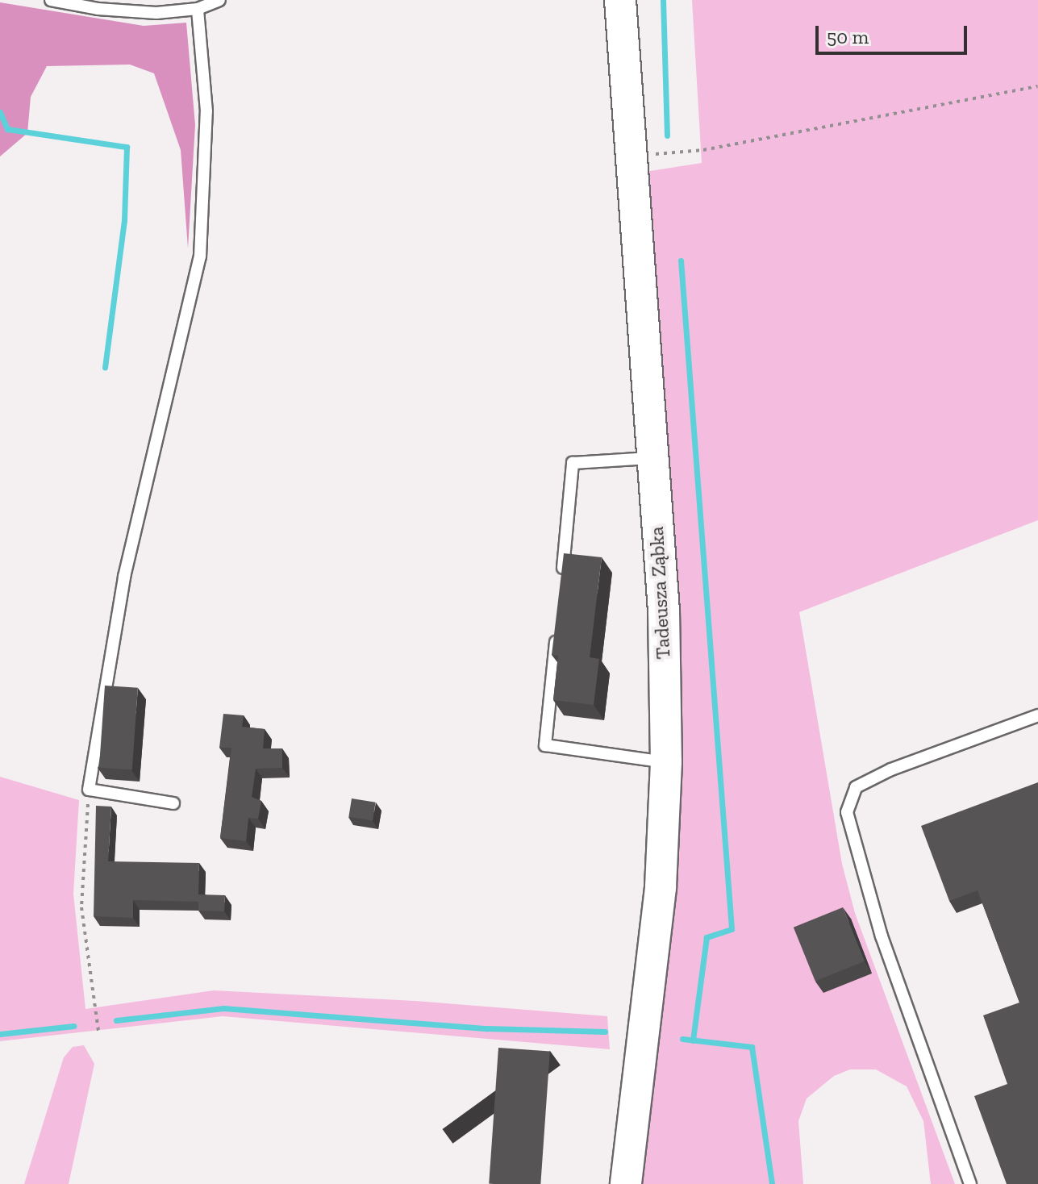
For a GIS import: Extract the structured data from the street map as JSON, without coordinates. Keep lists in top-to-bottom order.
{
  "streets": {
    "street": ["Tadeusza Ząbka"]
  },
  "scale_bar": "50 m"
}
